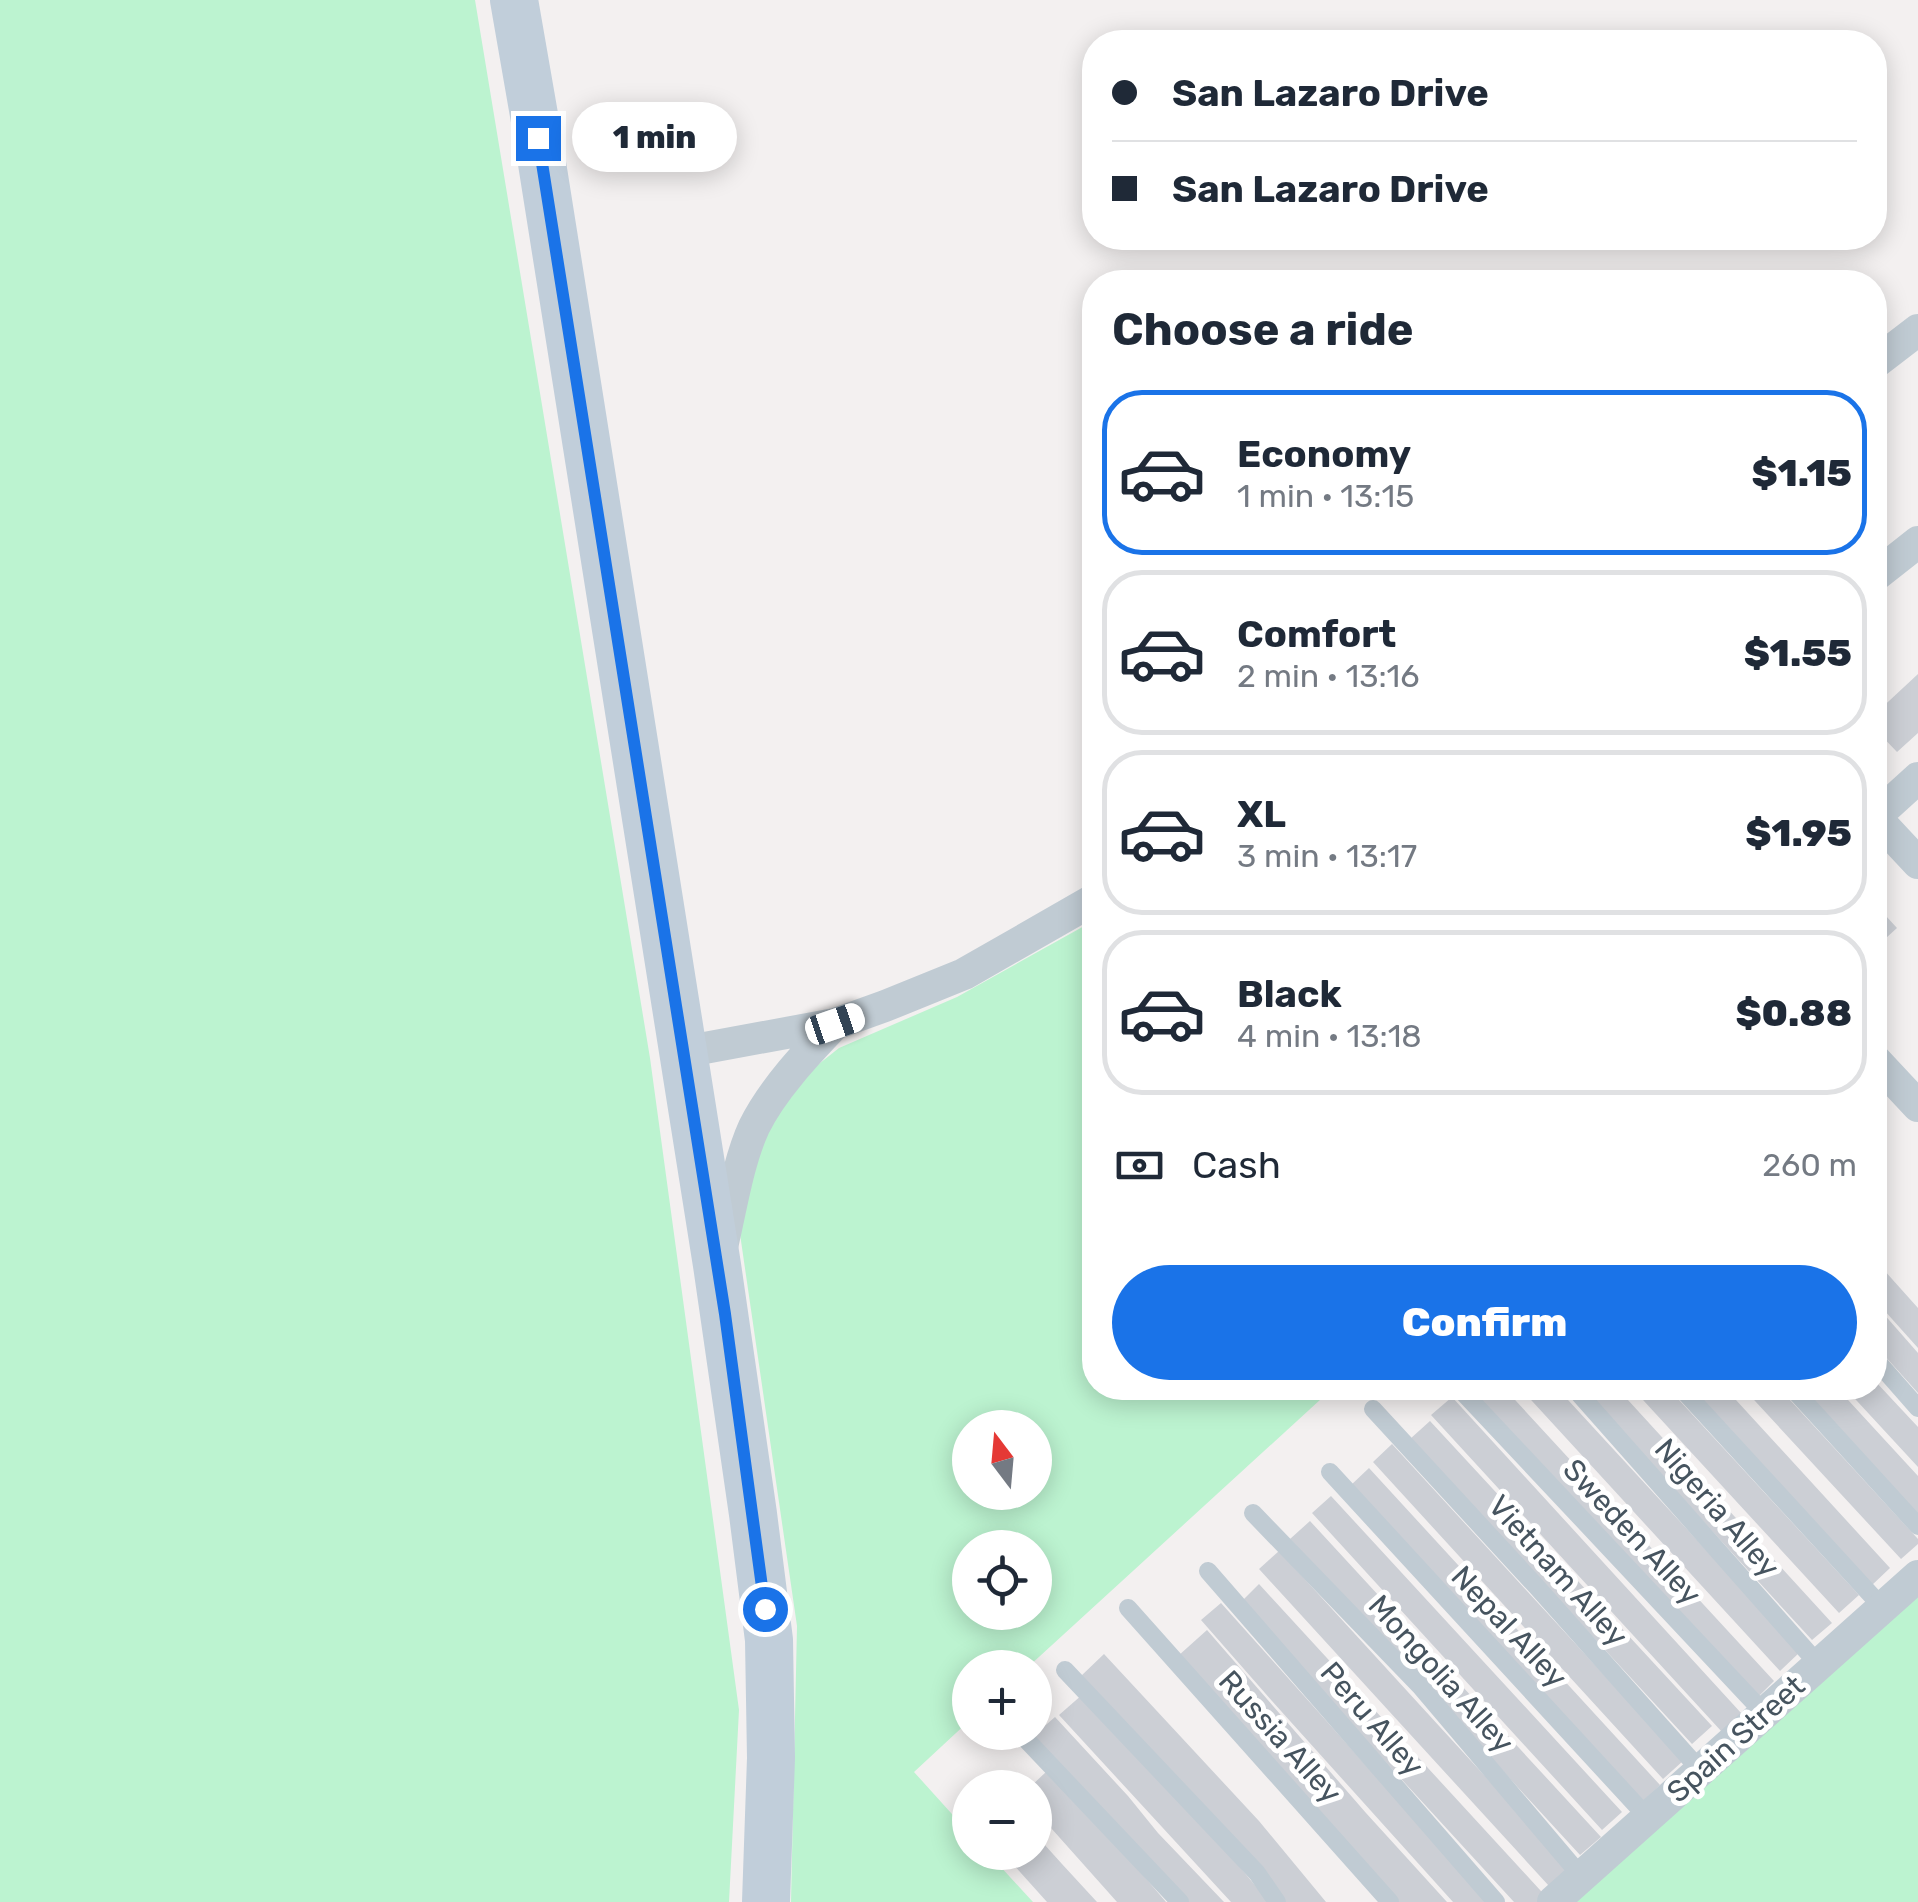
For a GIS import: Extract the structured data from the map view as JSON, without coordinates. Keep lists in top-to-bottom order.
{
  "streets": {
    "street": ["Spain Street"],
    "lane": [
      "Nigeria Alley",
      "Sweden Alley",
      "Vietnam Alley",
      "Nepal Alley",
      "Mongolia Alley",
      "Peru Alley",
      "Russia Alley"
    ]
  },
  "crossings": [
    ["Nigeria Alley", "Spain Street"],
    ["Sweden Alley", "Spain Street"],
    ["Vietnam Alley", "Spain Street"],
    ["Nepal Alley", "Spain Street"],
    ["Mongolia Alley", "Spain Street"]
  ],
  "north": "top",
  "page": {
    "banner": ["San Lazaro Drive", "San Lazaro Drive"],
    "bubble": "1 min",
    "heading": "Choose a ride",
    "list": [
      {
        "name": "Economy",
        "note": "1 min · 13:15",
        "value": "$1.15"
      },
      {
        "name": "Comfort",
        "note": "2 min · 13:16",
        "value": "$1.55"
      },
      {
        "name": "XL",
        "note": "3 min · 13:17",
        "value": "$1.95"
      },
      {
        "name": "Black",
        "note": "4 min · 13:18",
        "value": "$0.88"
      }
    ],
    "pay": ["Cash", "260 m"],
    "buttons": "Confirm",
    "map_buttons": ["+", "−"]
  }
}
